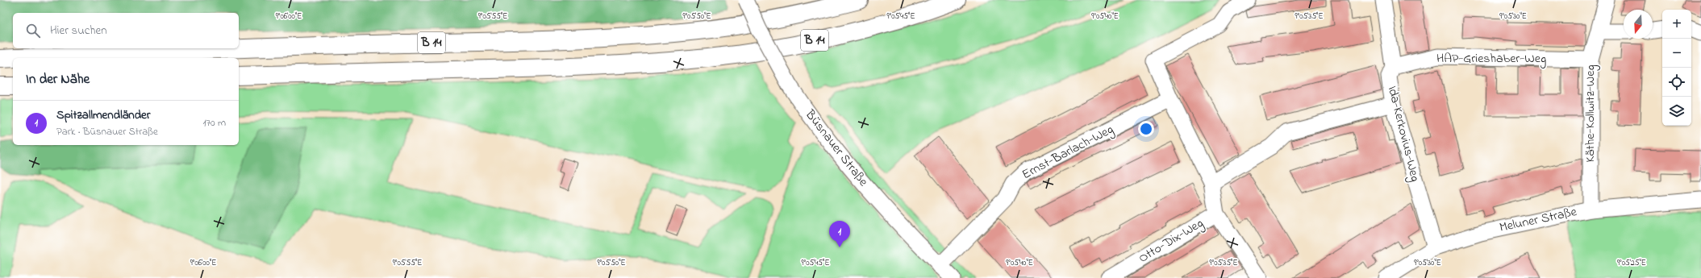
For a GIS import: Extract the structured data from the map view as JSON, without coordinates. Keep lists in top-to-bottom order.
{
  "streets": {
    "highway": ["B 14"],
    "street": [
      "HAP-Grieshaber-Weg",
      "Käthe-Kollwitz-Weg",
      "Ida-Kerkovius-Weg",
      "Büsnauer Straße",
      "Ernst-Barlach-Weg",
      "Meluner Straße",
      "Otto-Dix-Weg"
    ]
  },
  "crossings": [
    ["HAP-Grieshaber-Weg", "Käthe-Kollwitz-Weg"],
    ["HAP-Grieshaber-Weg", "Ida-Kerkovius-Weg"],
    ["Käthe-Kollwitz-Weg", "Meluner Straße"],
    ["Ida-Kerkovius-Weg", "Meluner Straße"],
    ["Büsnauer Straße", "Ernst-Barlach-Weg"]
  ],
  "north": "bottom",
  "page": {
    "map_buttons": ["+", "−"],
    "search": "Hier suchen",
    "heading": "In der Nähe",
    "list": [
      {
        "mark": "1",
        "name": "Spitzallmendländer",
        "note": "Park · Büsnauer Straße",
        "value": "170 m"
      }
    ],
    "pins": "1"
  },
  "coordinates": [
    "9°06'00\"E",
    "9°05'55\"E",
    "9°05'50\"E",
    "9°05'45\"E",
    "9°05'40\"E",
    "9°05'35\"E",
    "9°05'30\"E",
    "9°05'25\"E"
  ]
}
